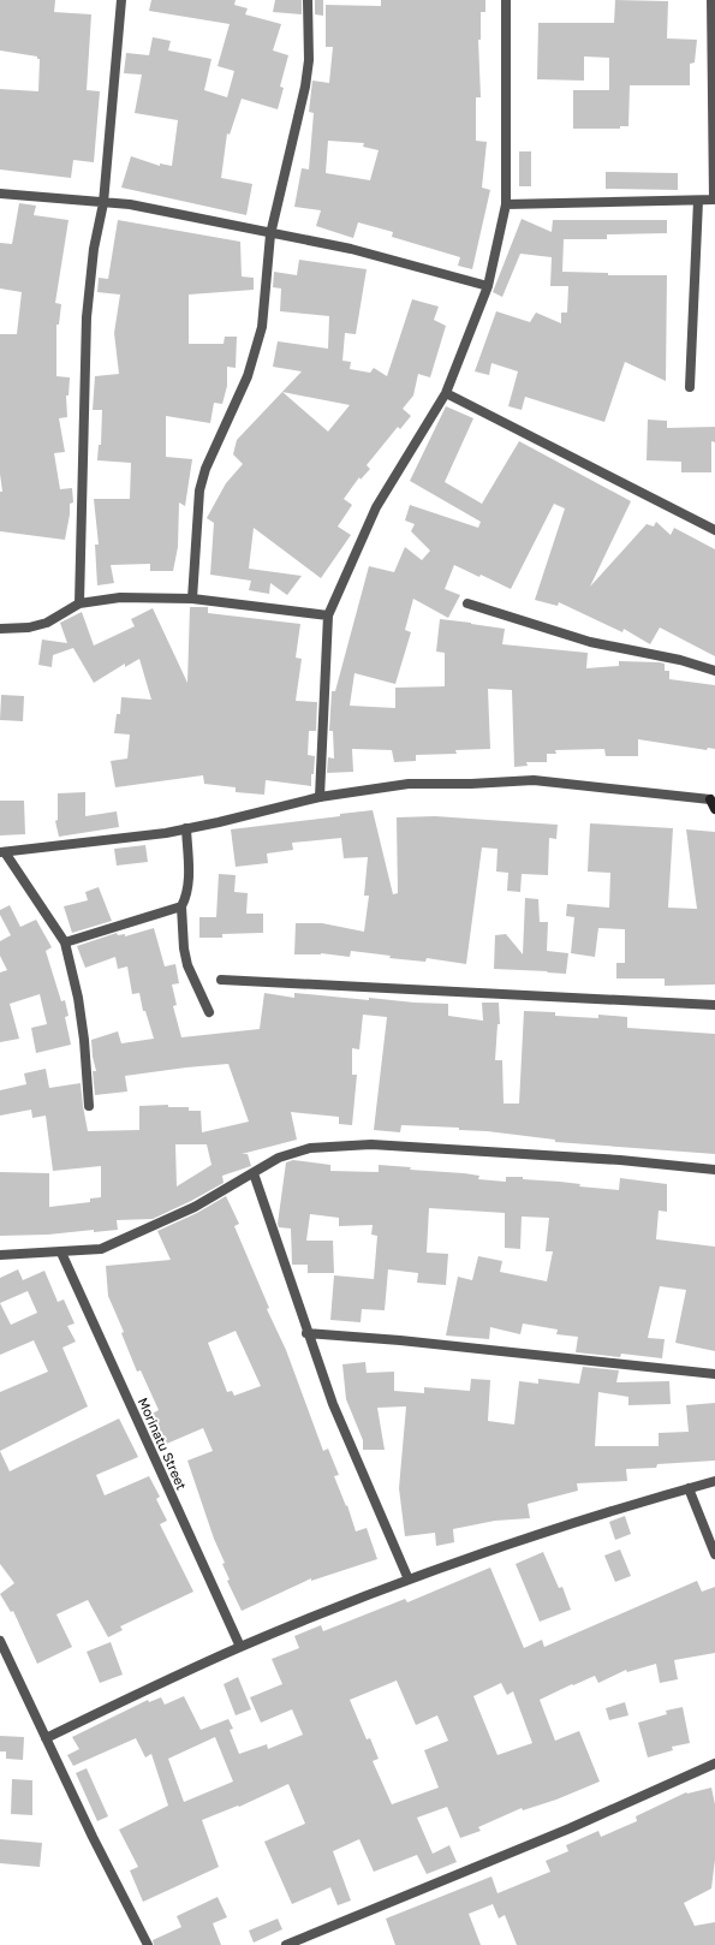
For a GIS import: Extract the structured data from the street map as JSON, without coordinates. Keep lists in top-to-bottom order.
{
  "streets": {
    "street": ["Morinatu Street"]
  }
}
